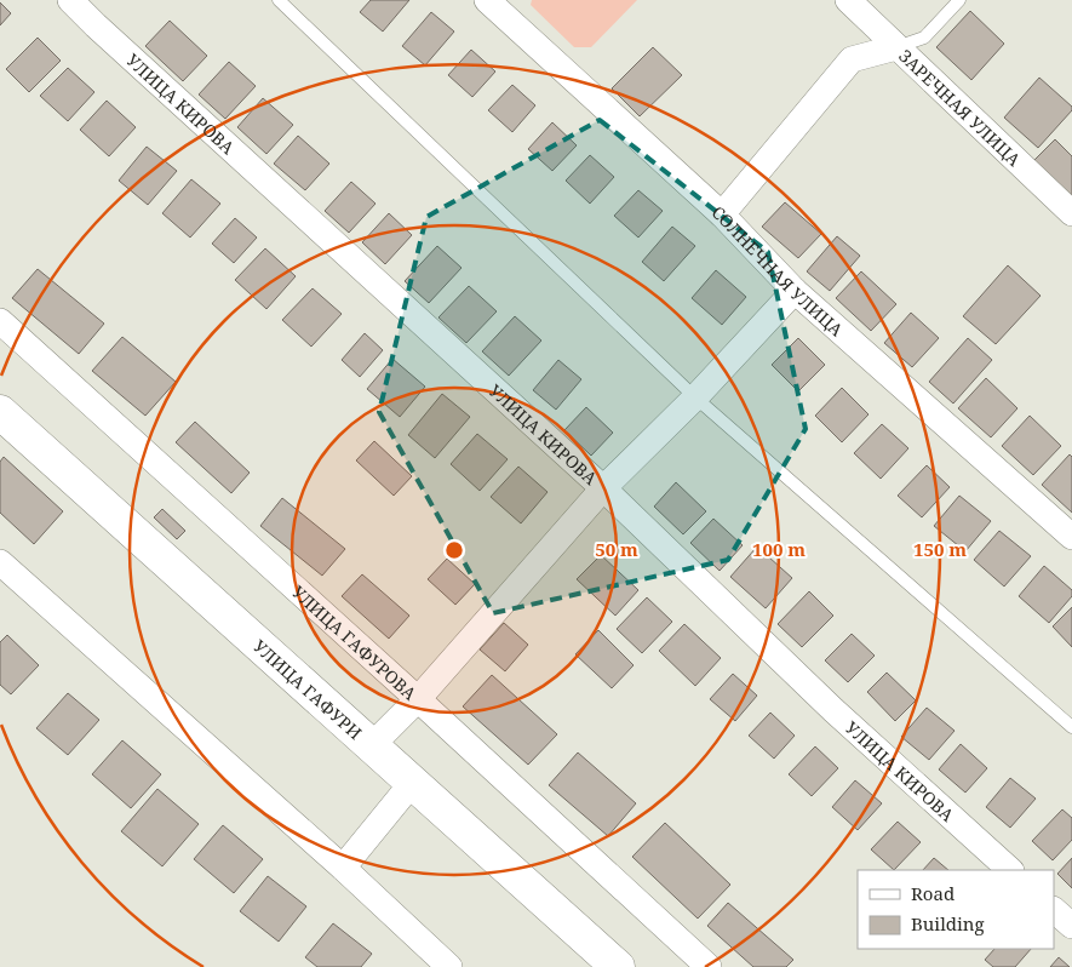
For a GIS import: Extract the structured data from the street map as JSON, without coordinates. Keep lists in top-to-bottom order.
{
  "streets": {
    "main road": ["УЛИЦА ГАФУРИ"],
    "street": [
      "УЛИЦА КИРОВА",
      "ЗАРЕЧНАЯ УЛИЦА",
      "СОЛНЕЧНАЯ УЛИЦА",
      "УЛИЦА ГАФУРОВА"
    ]
  },
  "legend": ["Road", "Building"],
  "rings": ["50 m", "100 m", "150 m"]
}
